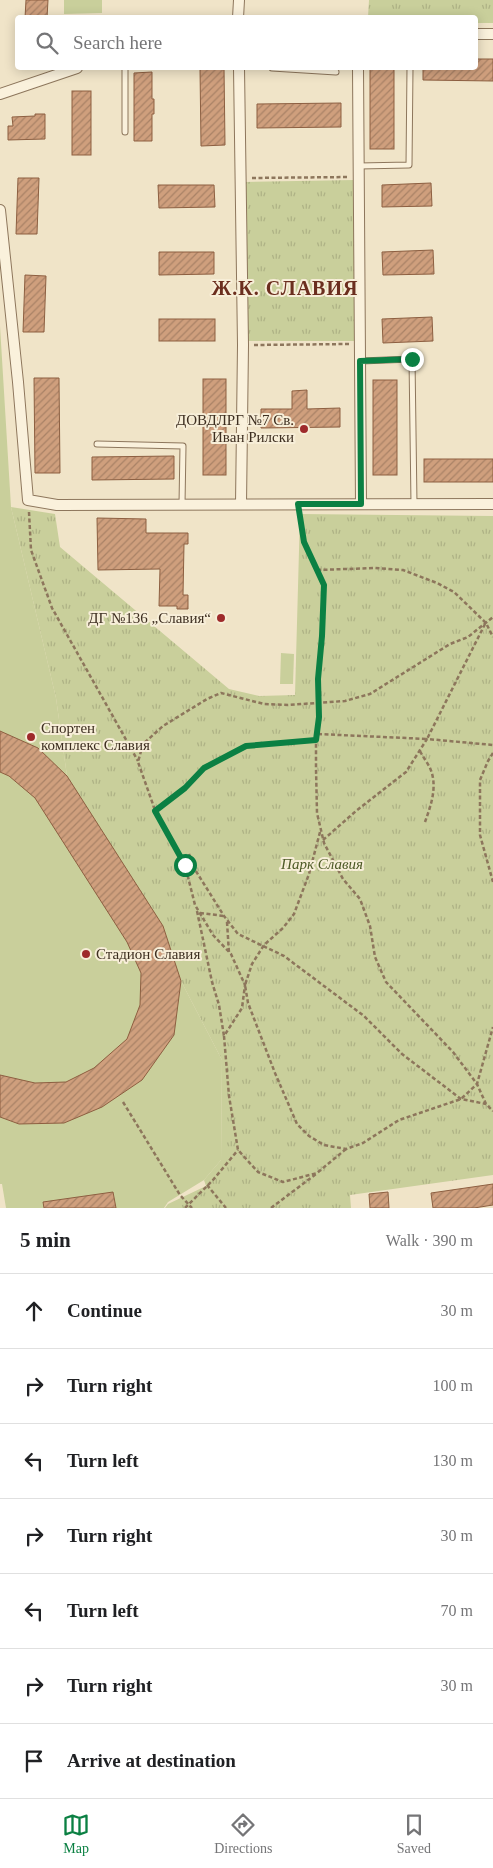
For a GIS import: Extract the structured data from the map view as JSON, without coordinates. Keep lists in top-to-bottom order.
{
  "districts": ["Ж.К. СЛАВИЯ"],
  "parks": ["Парк Славия"],
  "places": [
    "ДОВДЛРГ №7 Св. Иван Рилски",
    "ДГ №136 „Славия“",
    "Спортен комплекс Славия",
    "Стадион Славия"
  ],
  "page": {
    "search": "Search here",
    "heading": ["5 min", "Walk · 390 m"],
    "list": [
      ["Continue", "30 m"],
      ["Turn right", "100 m"],
      ["Turn left", "130 m"],
      ["Turn right", "30 m"],
      ["Turn left", "70 m"],
      ["Turn right", "30 m"],
      "Arrive at destination"
    ],
    "nav": ["Map", "Directions", "Saved"]
  }
}
